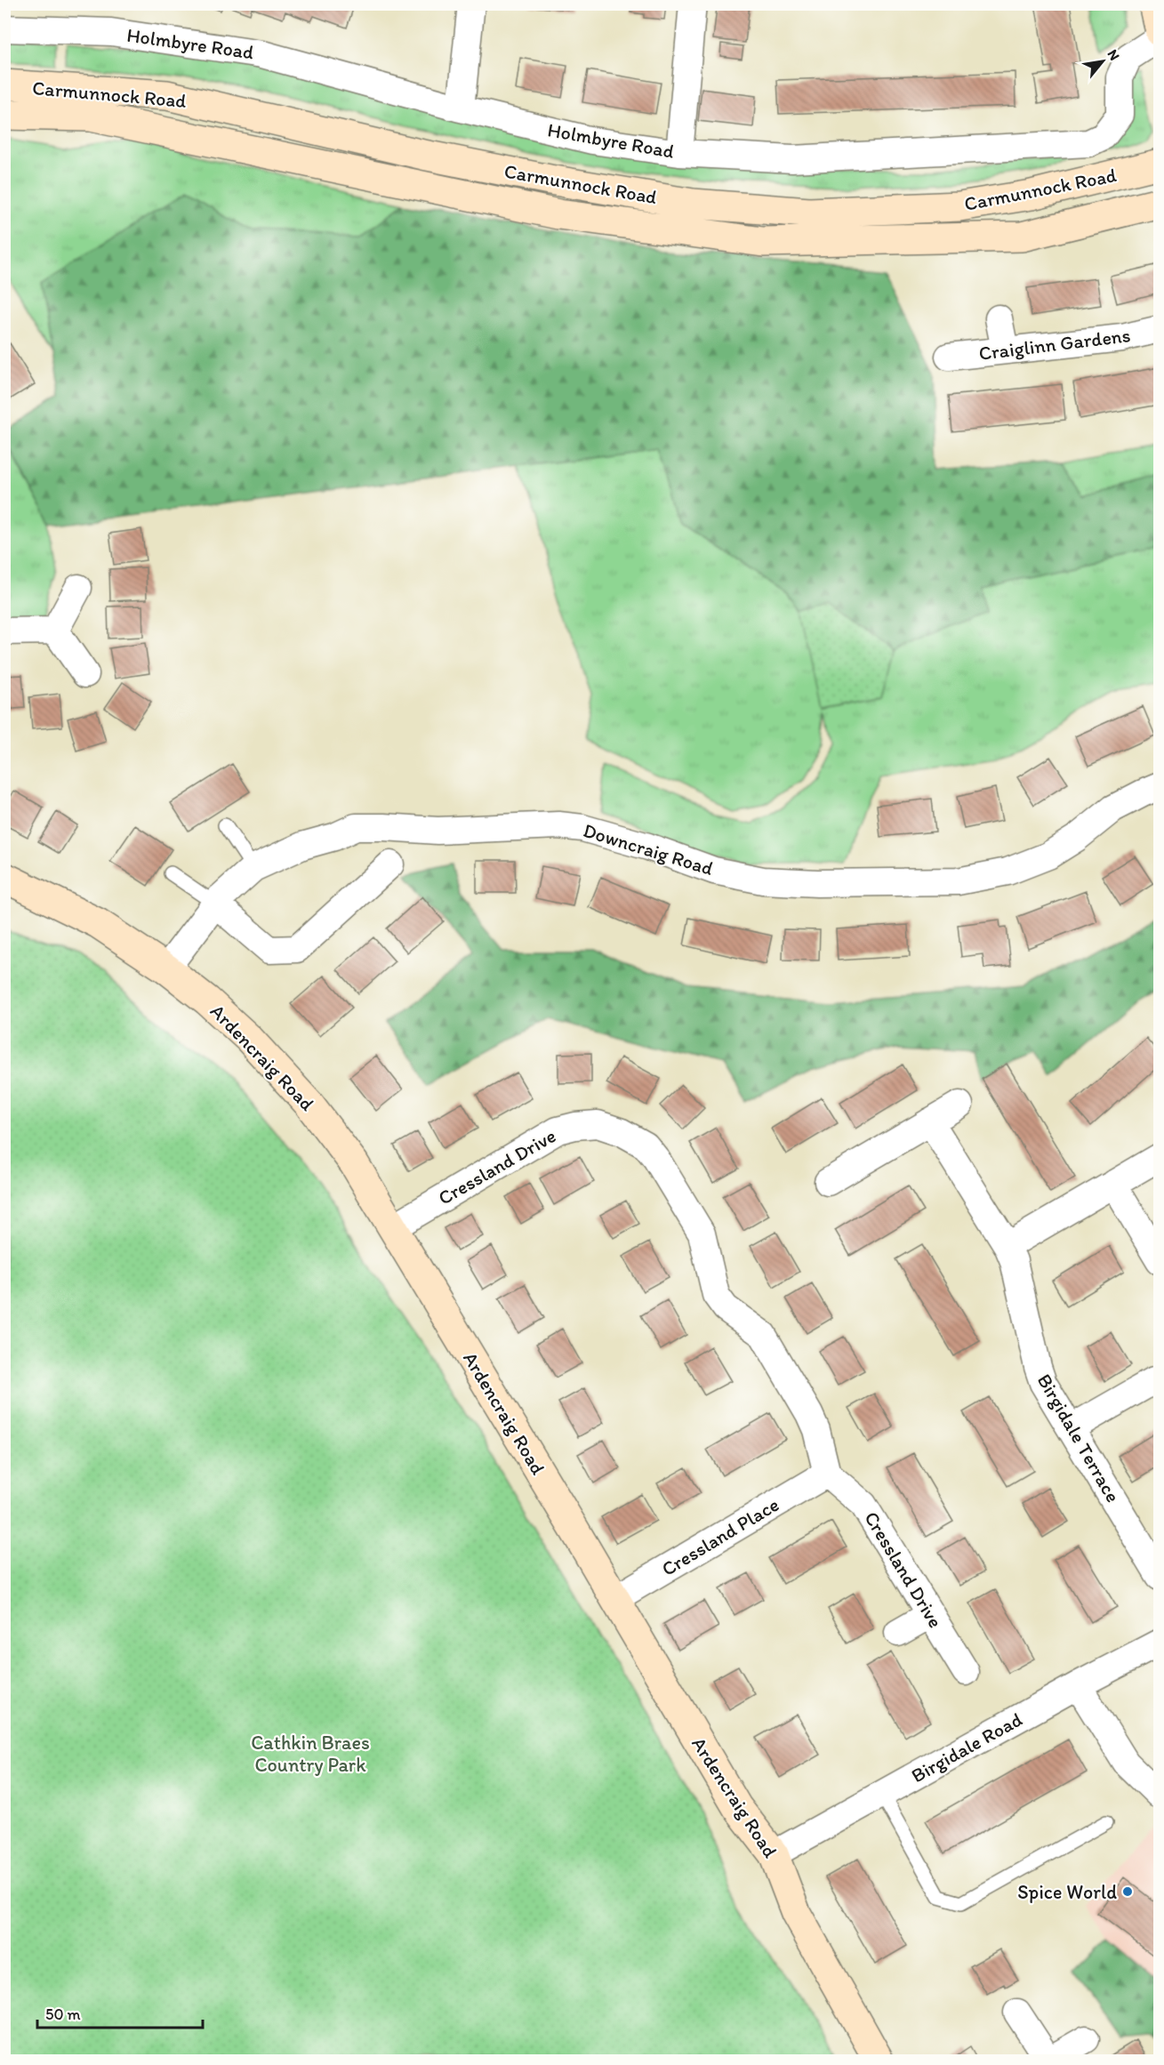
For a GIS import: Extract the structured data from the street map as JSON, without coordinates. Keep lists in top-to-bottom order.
{
  "streets": {
    "main road": ["Carmunnock Road", "Ardencraig Road"],
    "street": [
      "Holmbyre Road",
      "Craiglinn Gardens",
      "Downcraig Road",
      "Cressland Drive",
      "Birgidale Terrace",
      "Cressland Place",
      "Birgidale Road"
    ]
  },
  "crossings": [
    ["Downcraig Road", "Ardencraig Road"],
    ["Ardencraig Road", "Cressland Drive"],
    ["Ardencraig Road", "Cressland Place"],
    ["Ardencraig Road", "Birgidale Road"],
    ["Cressland Drive", "Cressland Place"]
  ],
  "parks": ["Cathkin Braes Country Park"],
  "places": ["Spice World"],
  "scale_bar": "50 m",
  "north": "top right"
}
